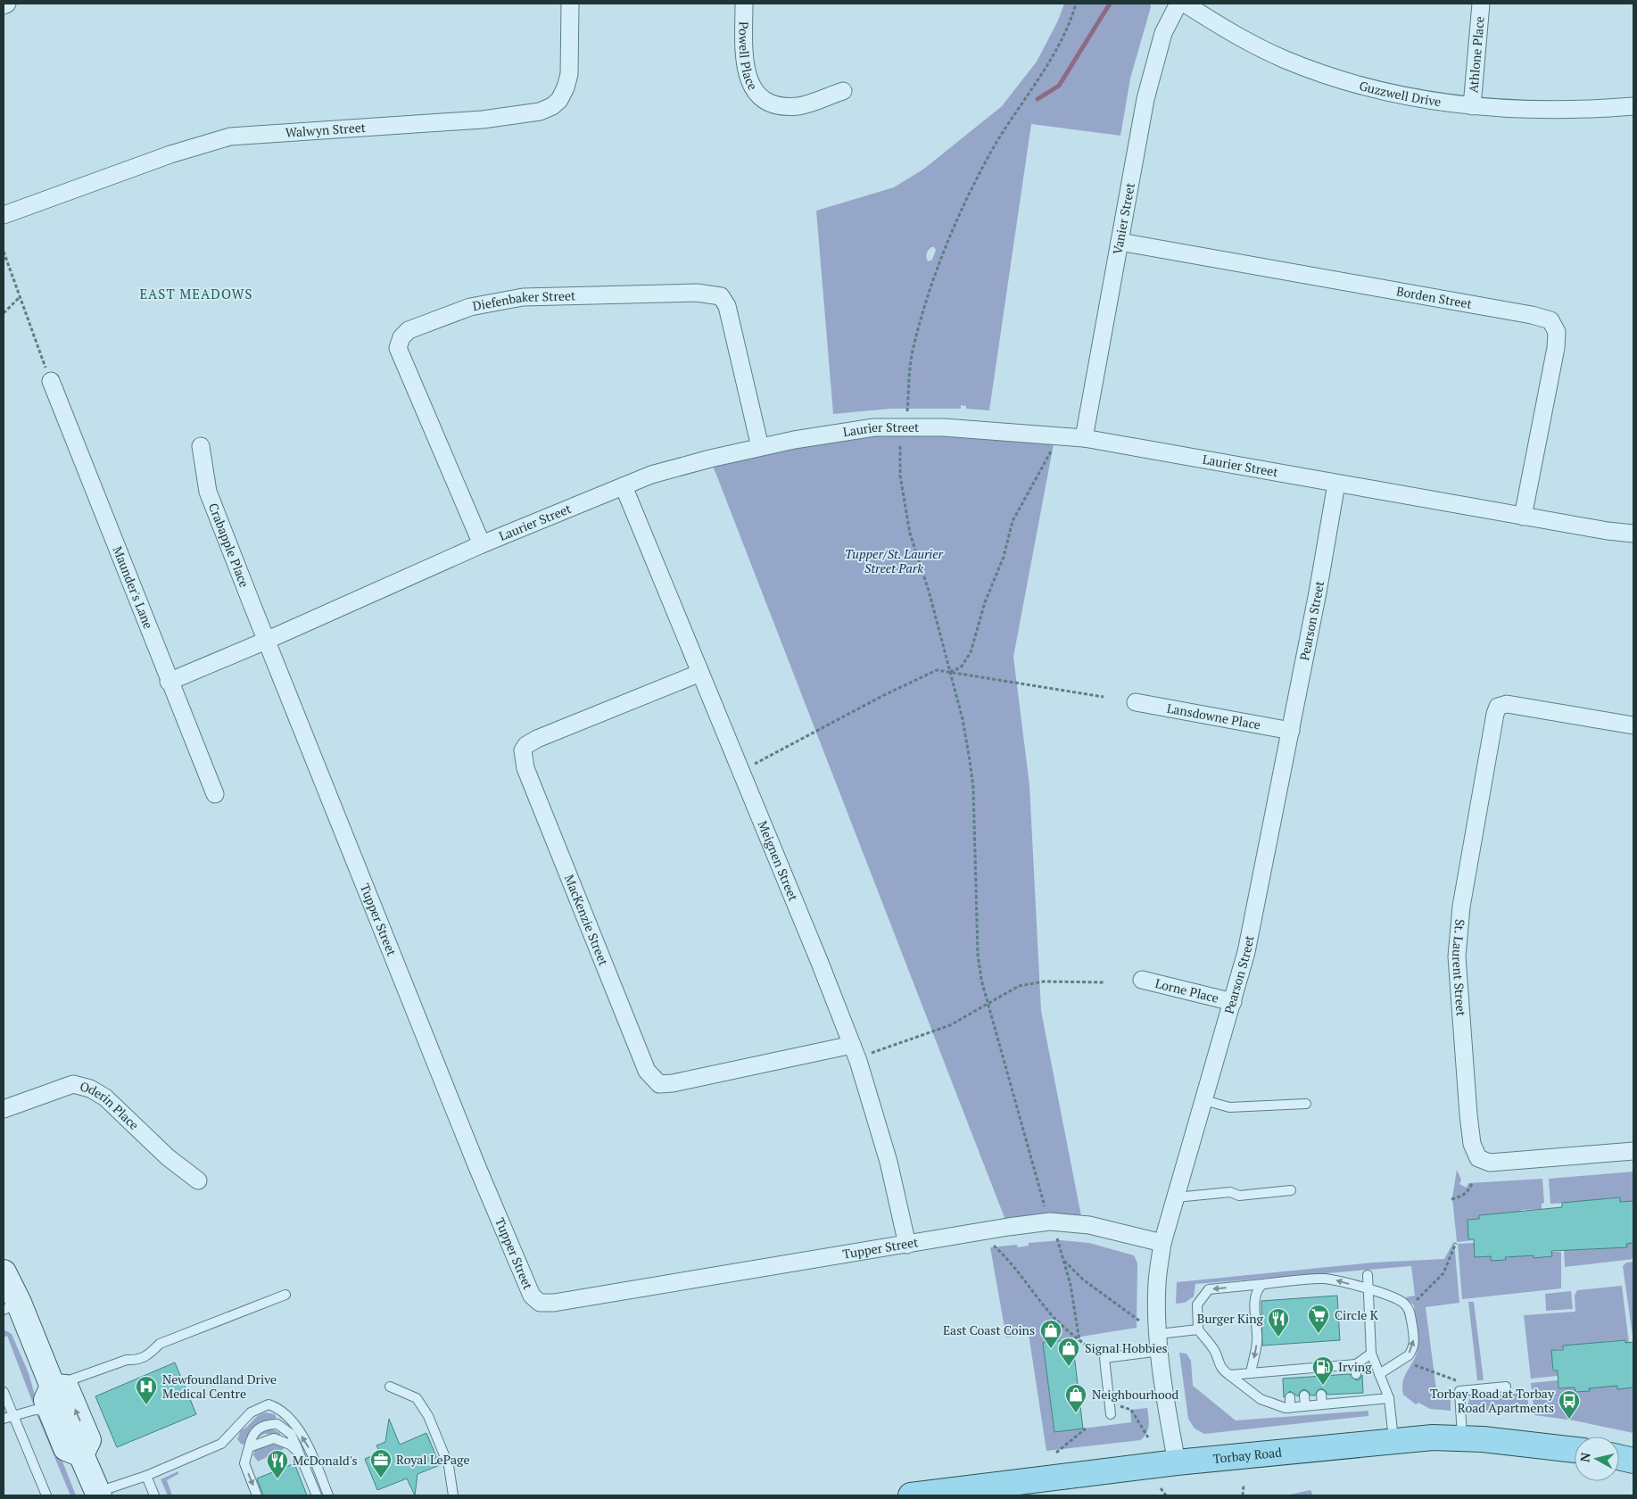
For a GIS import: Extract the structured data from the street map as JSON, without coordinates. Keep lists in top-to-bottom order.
{
  "streets": {
    "main road": ["Torbay Road"],
    "street": [
      "Athlone Place",
      "Powell Place",
      "Guzzwell Drive",
      "Walwyn Street",
      "Vanier Street",
      "Borden Street",
      "Diefenbaker Street",
      "Laurier Street",
      "Crabapple Place",
      "Maunder's Lane",
      "Pearson Street",
      "Lansdowne Place",
      "Meignen Street",
      "Tupper Street",
      "MacKenzie Street",
      "St. Laurent Street",
      "Lorne Place",
      "Oderin Place"
    ]
  },
  "crossings": [
    ["Athlone Place", "Guzzwell Drive"],
    ["Vanier Street", "Borden Street"],
    ["Vanier Street", "Laurier Street"],
    ["Borden Street", "Laurier Street"],
    ["Diefenbaker Street", "Laurier Street"],
    ["Laurier Street", "Crabapple Place"],
    ["Laurier Street", "Maunder's Lane"],
    ["Laurier Street", "Pearson Street"],
    ["Laurier Street", "Meignen Street"],
    ["Laurier Street", "Tupper Street"],
    ["Crabapple Place", "Tupper Street"],
    ["Pearson Street", "Lansdowne Place"],
    ["Pearson Street", "Tupper Street"],
    ["Pearson Street", "Lorne Place"],
    ["Pearson Street", "Torbay Road"],
    ["Meignen Street", "Tupper Street"],
    ["Meignen Street", "MacKenzie Street"]
  ],
  "districts": ["EAST MEADOWS"],
  "parks": ["Tupper/St. Laurier Street Park"],
  "places": {
    "supermarket": ["Circle K"],
    "restaurant": ["Burger King", "McDonald's"],
    "shop": ["East Coast Coins", "Signal Hobbies", "Neighbourhood"],
    "fuel station": ["Irving"],
    "hospital": ["Newfoundland Drive Medical Centre"],
    "bus stop": ["Torbay Road at Torbay Road Apartments"],
    "office": ["Royal LePage"]
  },
  "north": "left"
}
